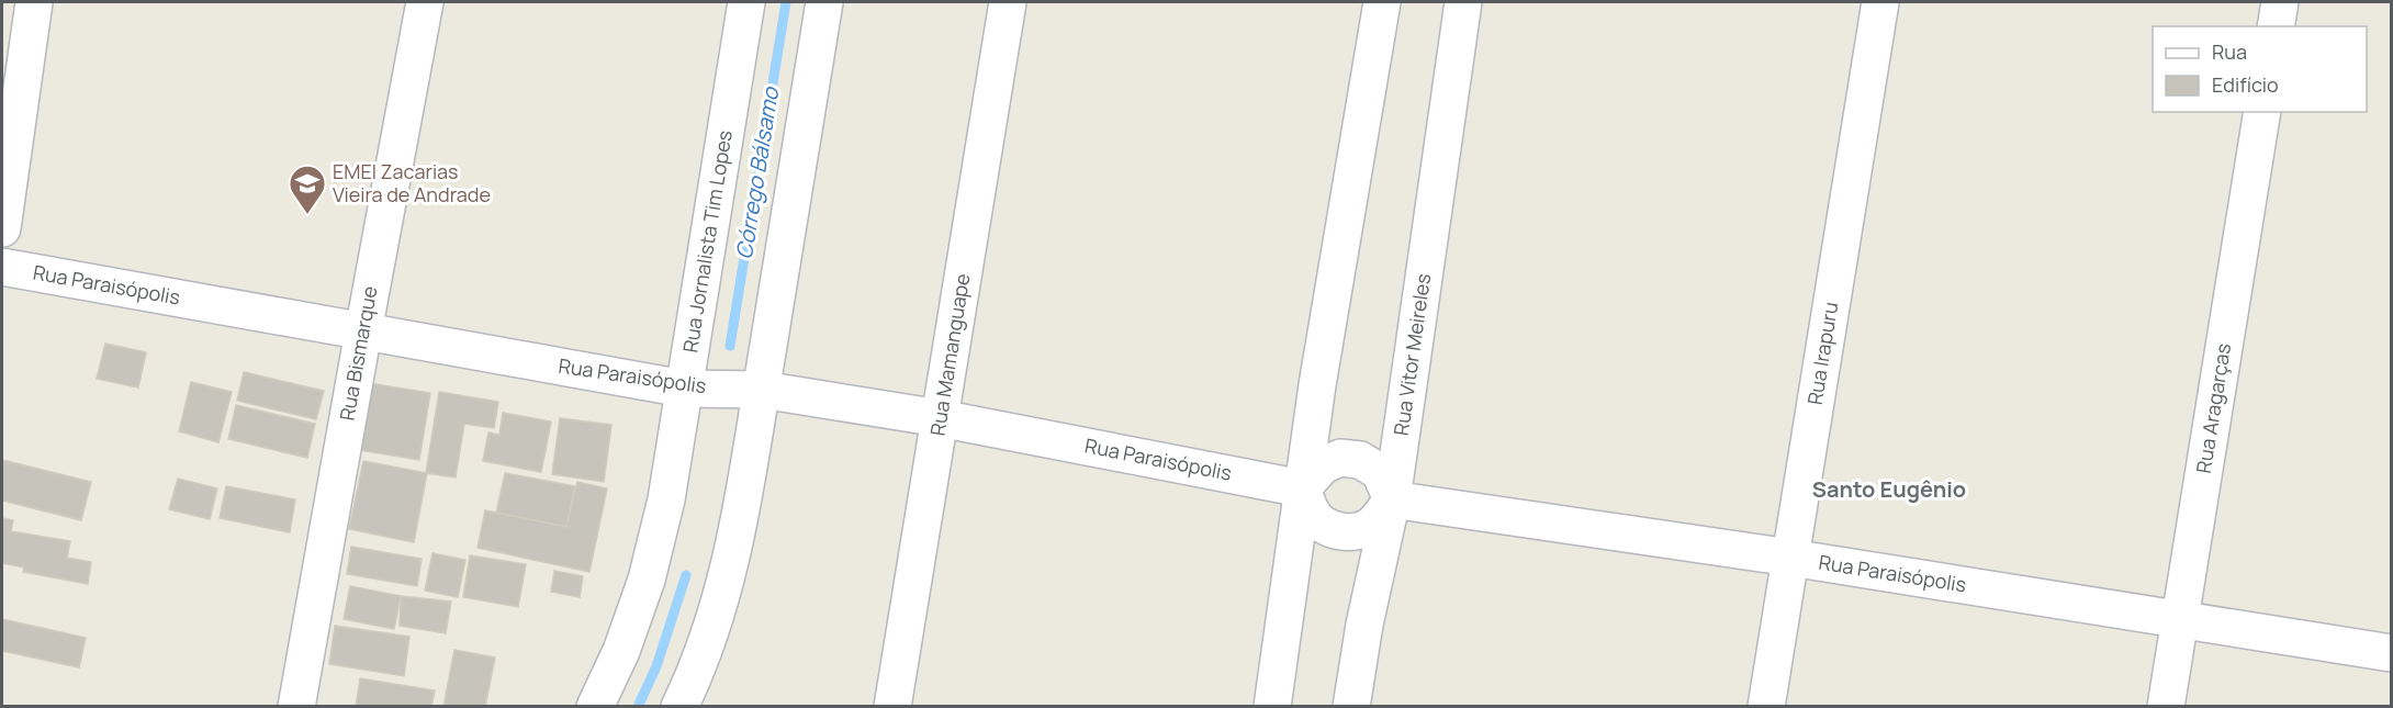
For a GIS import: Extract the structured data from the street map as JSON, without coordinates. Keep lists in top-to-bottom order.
{
  "streets": {
    "street": [
      "Rua Jornalista Tim Lopes",
      "Rua Paraisópolis",
      "Rua Bismarque",
      "Rua Irapuru",
      "Rua Mamanguape",
      "Rua Vitor Meireles",
      "Rua Aragarças"
    ]
  },
  "crossings": [
    ["Rua Jornalista Tim Lopes", "Rua Paraisópolis"],
    ["Rua Paraisópolis", "Rua Bismarque"],
    ["Rua Paraisópolis", "Rua Irapuru"],
    ["Rua Paraisópolis", "Rua Mamanguape"],
    ["Rua Paraisópolis", "Rua Vitor Meireles"],
    ["Rua Paraisópolis", "Rua Aragarças"]
  ],
  "districts": ["Santo Eugênio"],
  "water": ["Córrego Bálsamo"],
  "places": {
    "school or university": ["EMEI Zacarias Vieira de Andrade"]
  },
  "legend": ["Rua", "Edifício"]
}
